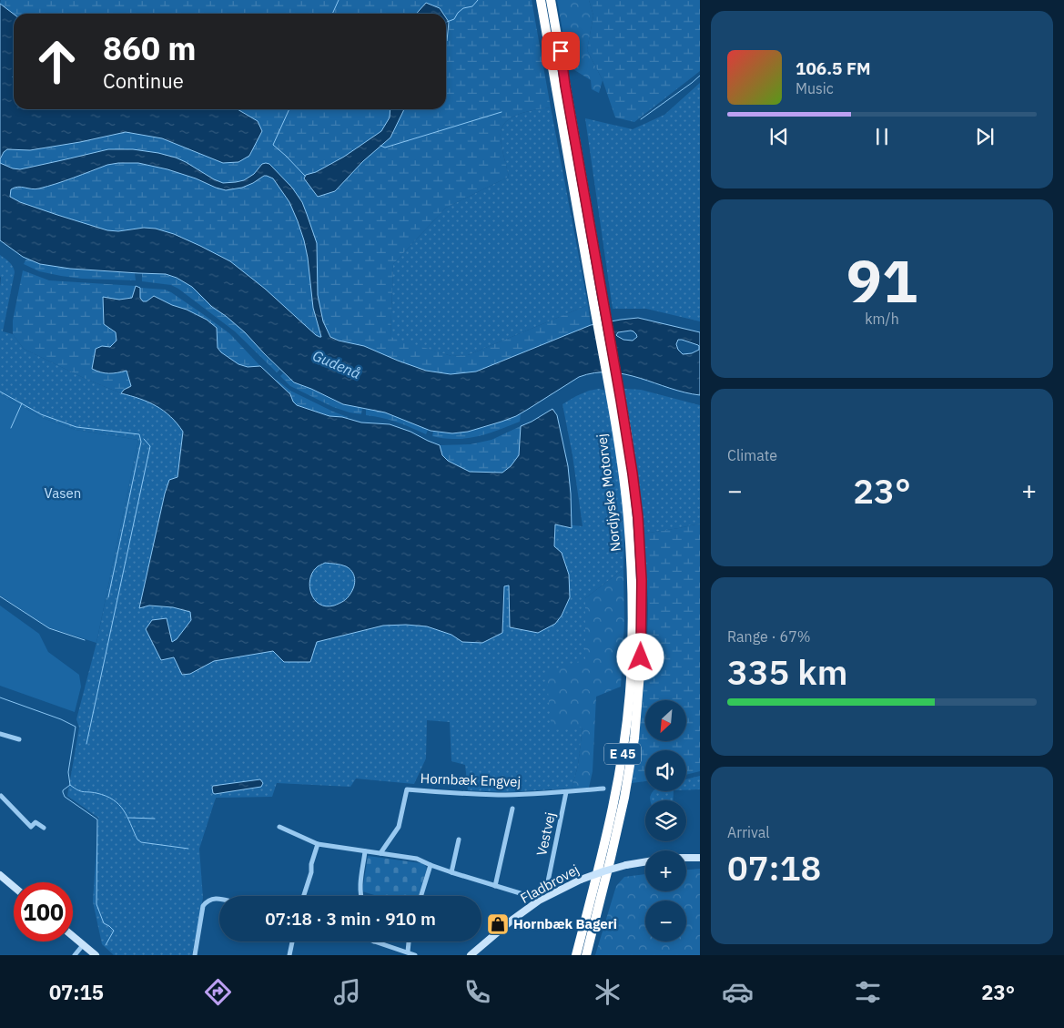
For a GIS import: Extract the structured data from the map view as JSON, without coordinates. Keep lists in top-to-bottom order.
{
  "streets": {
    "highway": ["Nordjyske Motorvej", "E 45"],
    "main road": ["Fladbrovej"],
    "street": ["Hornbæk Engvej", "Vestvej"]
  },
  "crossings": [
    ["Hornbæk Engvej", "Vestvej"]
  ],
  "water": ["Gudenå"],
  "parks": ["Vasen"],
  "places": {
    "shop": ["Hornbæk Bageri"]
  },
  "north": "bottom left",
  "page": {
    "turn": ["860 m", "Continue"],
    "song": ["106.5 FM", "Music"],
    "tile": [
      ["91", "km/h"],
      "Climate",
      ["Range · 67%", "335 km"],
      ["Arrival", "07:18"]
    ],
    "heat": ["−", "23°", "+"],
    "map_buttons": ["+", "−"],
    "limit": "100",
    "trip": "07:18 · 3 min · 910 m",
    "tabs": ["07:15", "23°"]
  }
}
